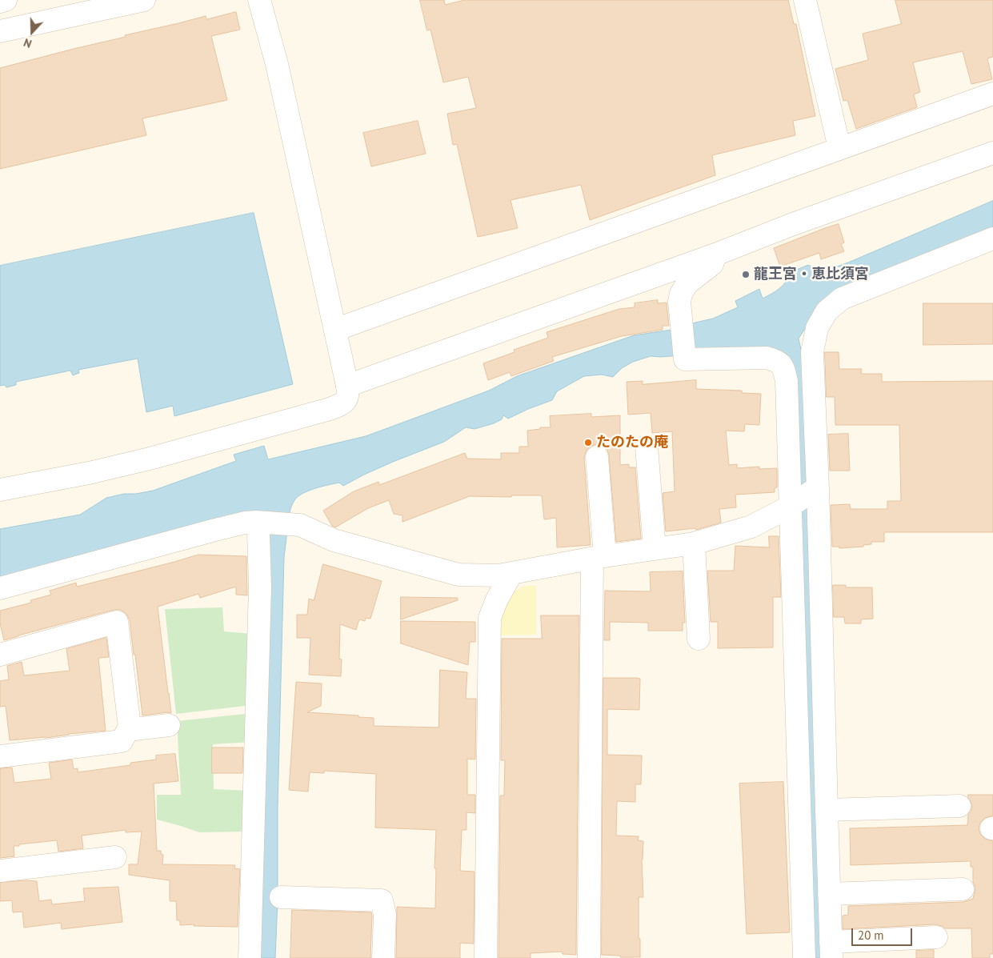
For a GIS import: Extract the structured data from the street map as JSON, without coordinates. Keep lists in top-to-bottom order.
{
  "places": ["龍王宮・恵比須宮", "たのたの庵"],
  "scale_bar": "20 m",
  "north": "bottom"
}
